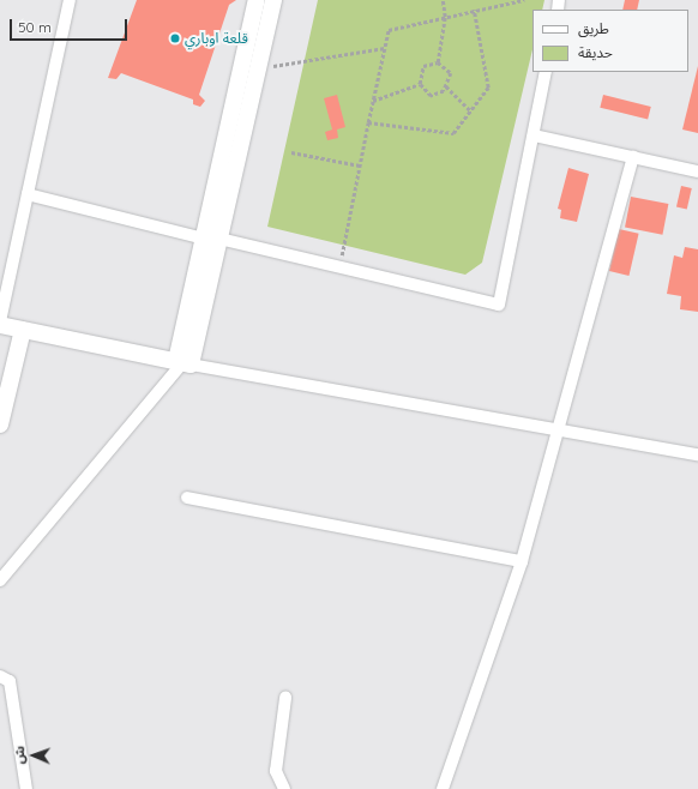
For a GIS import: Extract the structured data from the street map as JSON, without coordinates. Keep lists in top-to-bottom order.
{
  "places": ["قلعة اوباري"],
  "legend": ["طريق", "حديقة"],
  "scale_bar": "50 m",
  "north": "left"
}
